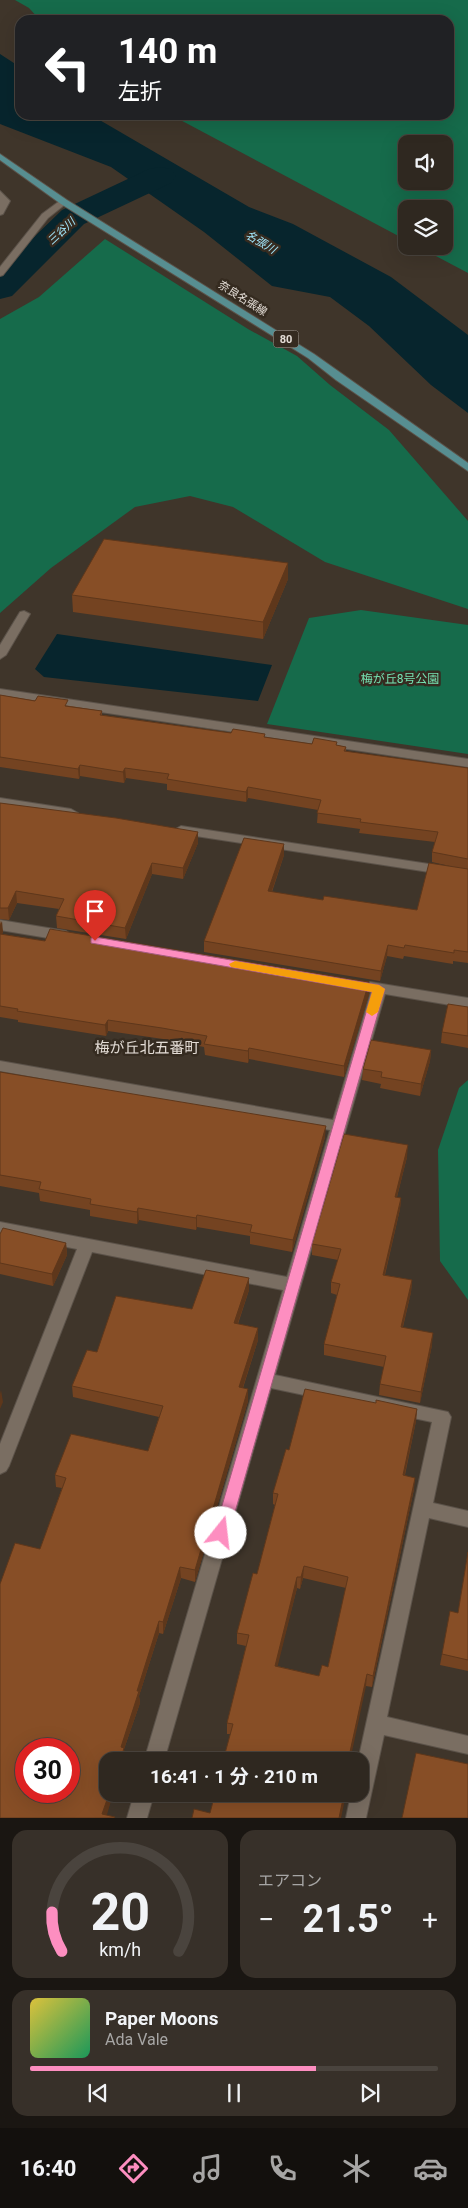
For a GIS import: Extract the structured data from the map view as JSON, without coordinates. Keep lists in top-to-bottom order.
{
  "streets": {
    "main road": ["奈良名張線", "80"]
  },
  "districts": ["梅が丘北五番町"],
  "water": ["三谷川", "名張川"],
  "parks": ["梅が丘8号公園"],
  "page": {
    "turn": ["140 m", "左折"],
    "limit": "30",
    "trip": "16:41 · 1 分 · 210 m",
    "tile": "エアコン",
    "heat": ["−", "21.5°", "+"],
    "song": ["Paper Moons", "Ada Vale"],
    "tabs": "16:40",
    "gauge": ["20", "km/h"]
  }
}
